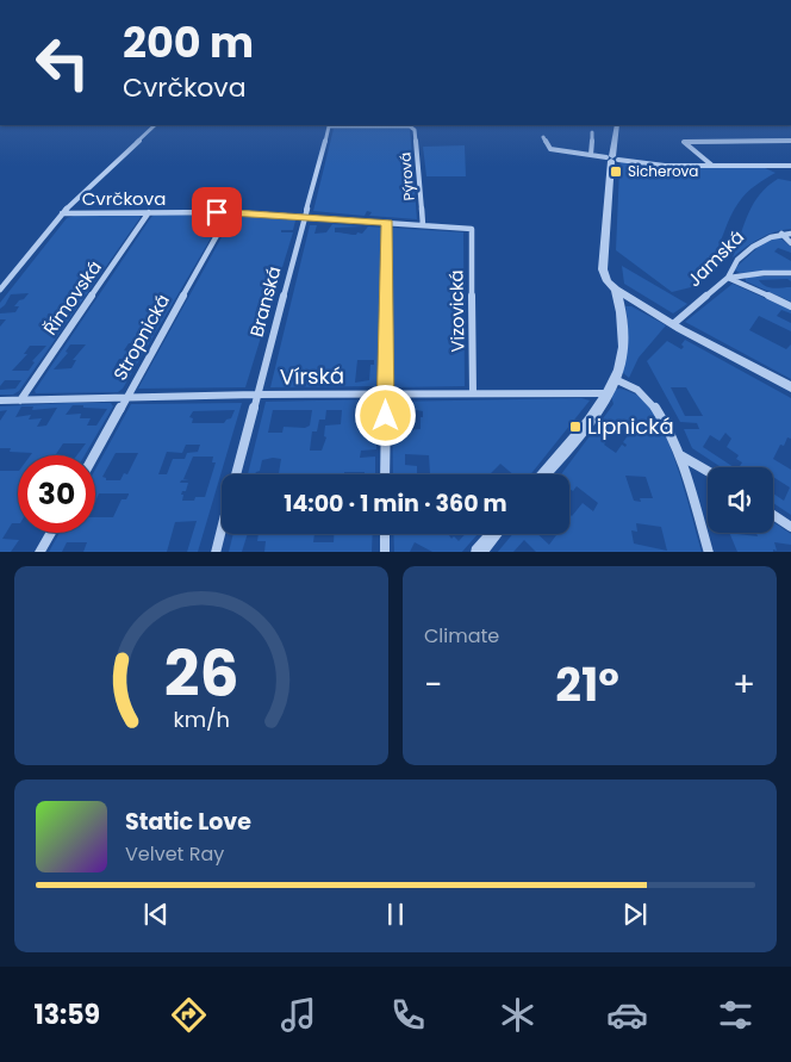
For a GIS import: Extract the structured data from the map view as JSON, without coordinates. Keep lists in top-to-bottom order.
{
  "streets": {
    "street": [
      "Pýrová",
      "Cvrčkova",
      "Jamská",
      "Římovská",
      "Branská",
      "Vizovická",
      "Stropnická",
      "Vírská"
    ]
  },
  "crossings": [
    ["Pýrová", "Cvrčkova"],
    ["Pýrová", "Branská"],
    ["Cvrčkova", "Římovská"],
    ["Cvrčkova", "Branská"],
    ["Cvrčkova", "Vizovická"],
    ["Cvrčkova", "Stropnická"],
    ["Římovská", "Vírská"],
    ["Branská", "Vírská"],
    ["Vizovická", "Vírská"],
    ["Stropnická", "Vírská"]
  ],
  "places": {
    "transit": ["Sicherova", "Lipnická"]
  },
  "page": {
    "turn": ["200 m", "Cvrčkova"],
    "limit": "30",
    "trip": "14:00 · 1 min · 360 m",
    "tile": "Climate",
    "heat": ["−", "21°", "+"],
    "song": ["Static Love", "Velvet Ray"],
    "tabs": "13:59",
    "gauge": ["26", "km/h"]
  }
}
